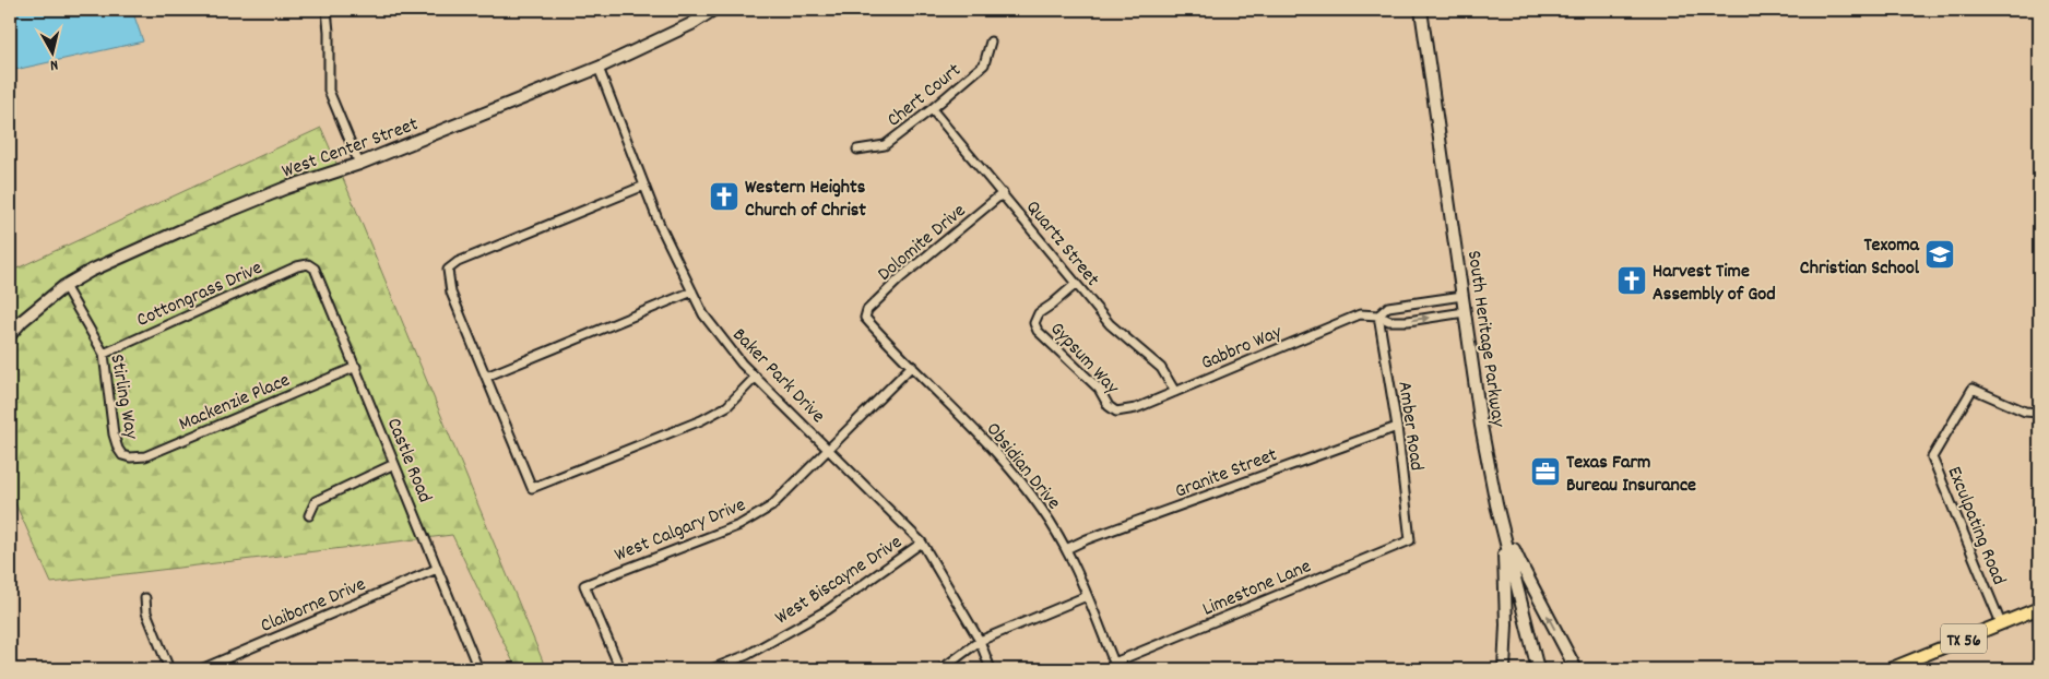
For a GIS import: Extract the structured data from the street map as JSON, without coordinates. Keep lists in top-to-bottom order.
{
  "streets": {
    "main road": ["West Center Street", "South Heritage Parkway", "TX 56"],
    "street": [
      "Chert Court",
      "Dolomite Drive",
      "Quartz Street",
      "Cottongrass Drive",
      "Gabbro Way",
      "Gypsum Way",
      "Baker Park Drive",
      "Stirling Way",
      "Mackenzie Place",
      "Amber Road",
      "Castle Road",
      "Obsidian Drive",
      "Granite Street",
      "Exculpating Road",
      "West Calgary Drive",
      "West Biscayne Drive",
      "Limestone Lane",
      "Claiborne Drive"
    ]
  },
  "crossings": [
    ["Chert Court", "Quartz Street"],
    ["West Center Street", "Baker Park Drive"],
    ["West Center Street", "Stirling Way"],
    ["Dolomite Drive", "Quartz Street"],
    ["Dolomite Drive", "Obsidian Drive"],
    ["Quartz Street", "Gabbro Way"],
    ["Quartz Street", "Gypsum Way"],
    ["Cottongrass Drive", "Stirling Way"],
    ["Cottongrass Drive", "Castle Road"],
    ["South Heritage Parkway", "Gabbro Way"],
    ["Gabbro Way", "Gypsum Way"],
    ["Gabbro Way", "Amber Road"],
    ["Baker Park Drive", "West Calgary Drive"],
    ["Baker Park Drive", "West Biscayne Drive"],
    ["Stirling Way", "Mackenzie Place"],
    ["Mackenzie Place", "Castle Road"],
    ["Amber Road", "Granite Street"],
    ["Amber Road", "Limestone Lane"],
    ["Castle Road", "Claiborne Drive"],
    ["Obsidian Drive", "Granite Street"],
    ["Obsidian Drive", "West Calgary Drive"],
    ["Obsidian Drive", "Limestone Lane"],
    ["Exculpating Road", "TX 56"]
  ],
  "places": {
    "church": ["Western Heights Church of Christ", "Harvest Time Assembly of God"],
    "school or university": ["Texoma Christian School"],
    "office": ["Texas Farm Bureau Insurance"]
  },
  "north": "bottom"
}
